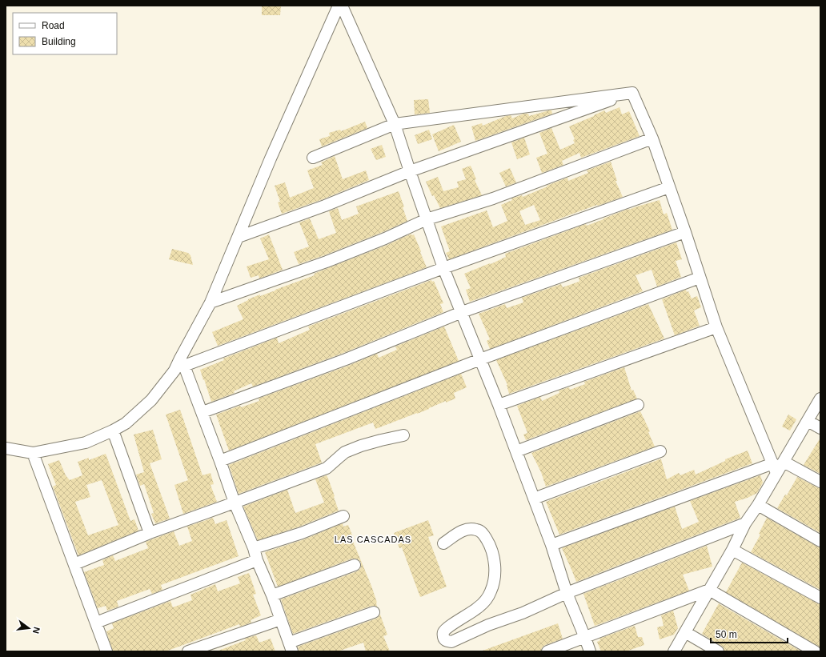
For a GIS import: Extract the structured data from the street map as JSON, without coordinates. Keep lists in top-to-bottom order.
{
  "districts": ["LAS CASCADAS"],
  "legend": ["Road", "Building"],
  "scale_bar": "50 m",
  "north": "right"
}
